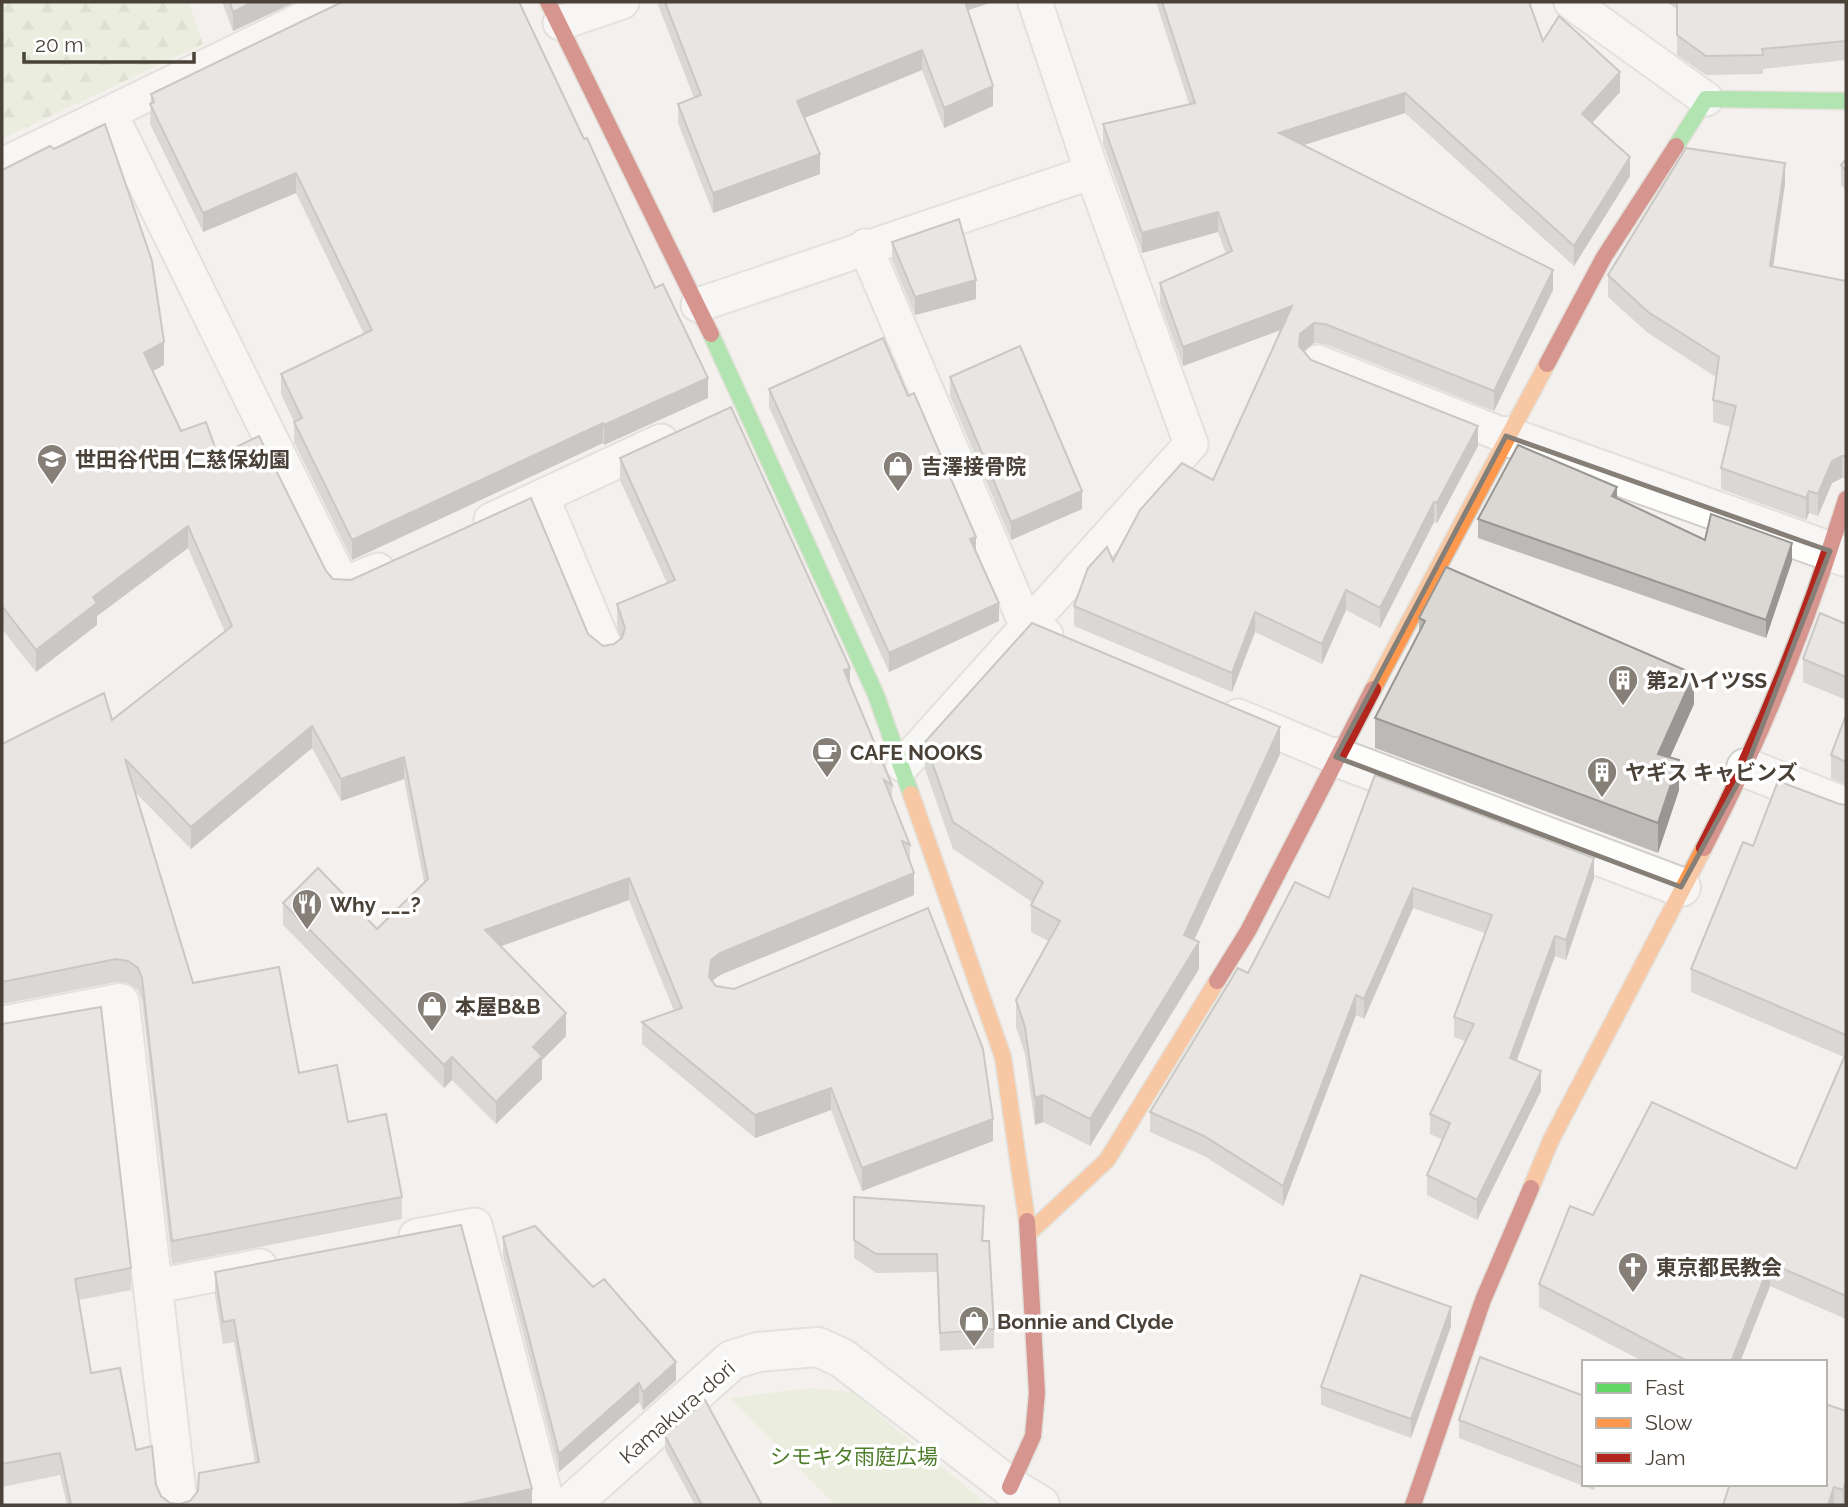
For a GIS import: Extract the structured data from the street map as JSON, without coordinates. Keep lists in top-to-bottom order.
{
  "streets": {
    "street": ["Kamakura-dori"]
  },
  "parks": ["シモキタ雨庭広場"],
  "places": {
    "school or university": ["世田谷代田 仁慈保幼園"],
    "shop": ["吉澤接骨院", "本屋B&B", "Bonnie and Clyde"],
    "building": ["第2ハイツSS", "ヤギス キャビンズ"],
    "cafe": ["CAFE NOOKS"],
    "restaurant": ["Why ___?"],
    "church": ["東京都民教会"]
  },
  "legend": ["Fast", "Slow", "Jam"],
  "scale_bar": "20 m"
}
